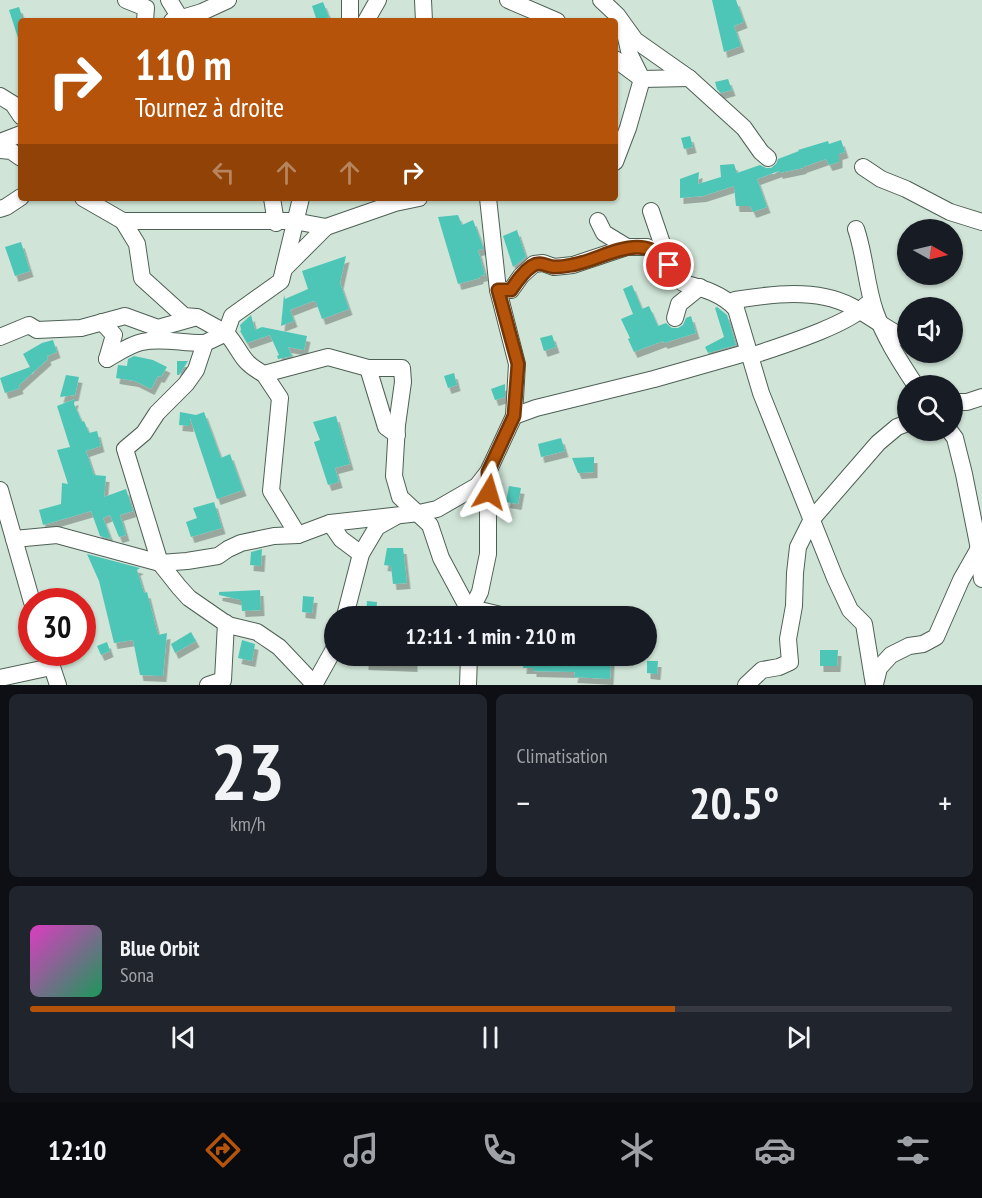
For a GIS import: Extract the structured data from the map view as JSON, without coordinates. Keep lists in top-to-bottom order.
{
  "north": "right",
  "page": {
    "turn": ["110 m", "Tournez à droite"],
    "limit": "30",
    "trip": "12:11 · 1 min · 210 m",
    "tile": [
      ["23", "km/h"],
      "Climatisation"
    ],
    "heat": ["−", "20.5°", "+"],
    "song": ["Blue Orbit", "Sona"],
    "tabs": "12:10"
  }
}
